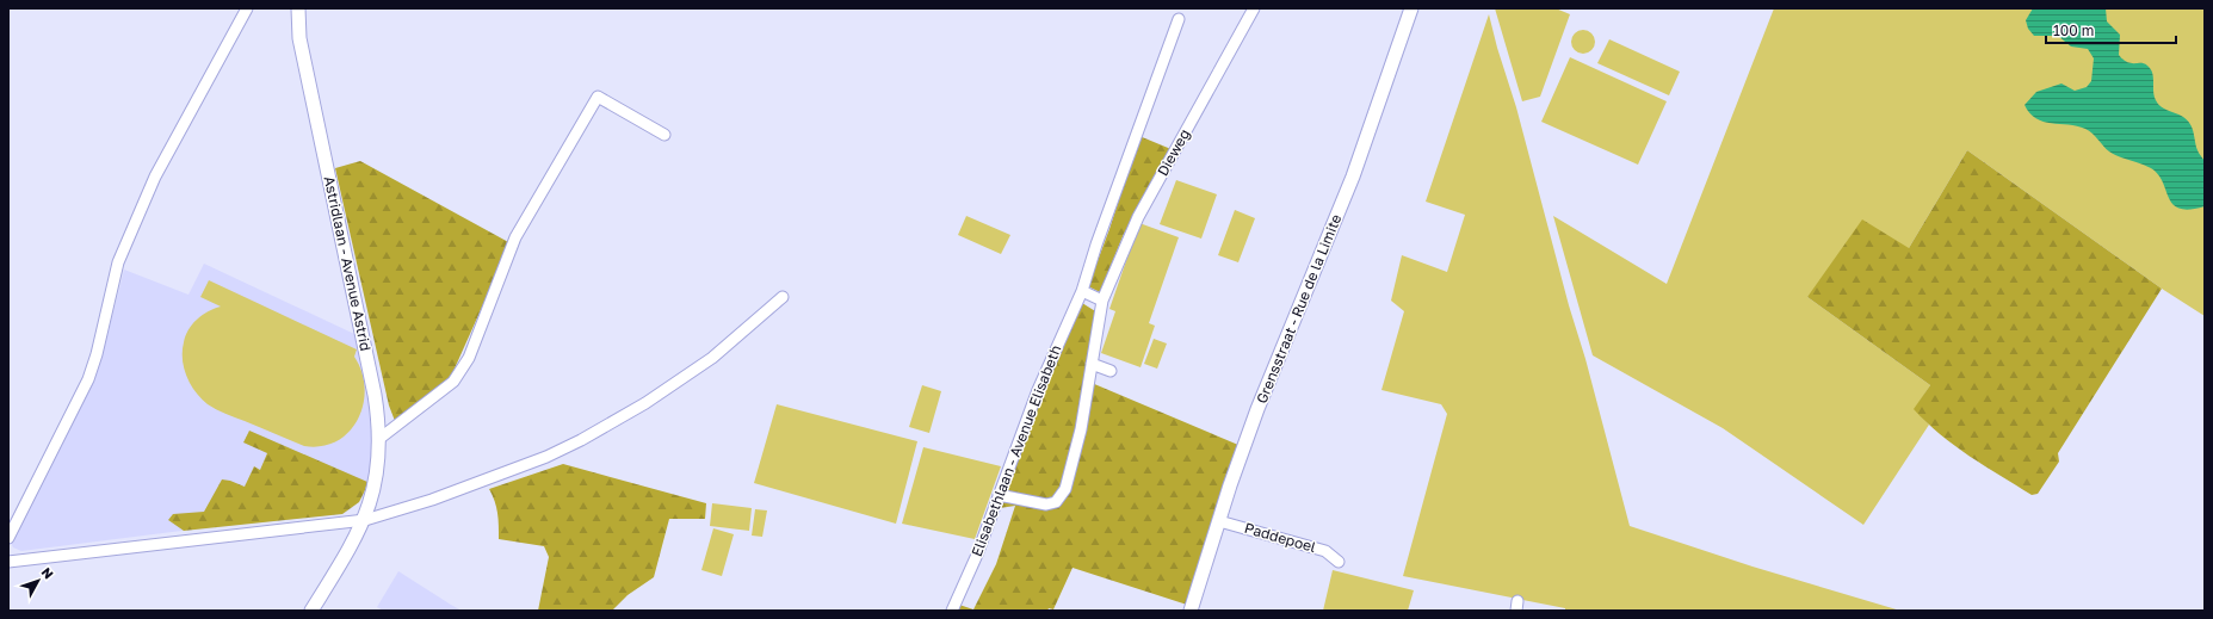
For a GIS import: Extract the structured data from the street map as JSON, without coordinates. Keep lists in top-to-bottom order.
{
  "streets": {
    "street": [
      "Dieweg",
      "Astridlaan - Avenue Astrid",
      "Grensstraat - Rue de la Limite",
      "Elisabethlaan - Avenue Elisabeth",
      "Paddepoel"
    ]
  },
  "crossings": [
    ["Dieweg", "Elisabethlaan - Avenue Elisabeth"],
    ["Grensstraat - Rue de la Limite", "Paddepoel"]
  ],
  "scale_bar": "100 m",
  "north": "top right"
}
